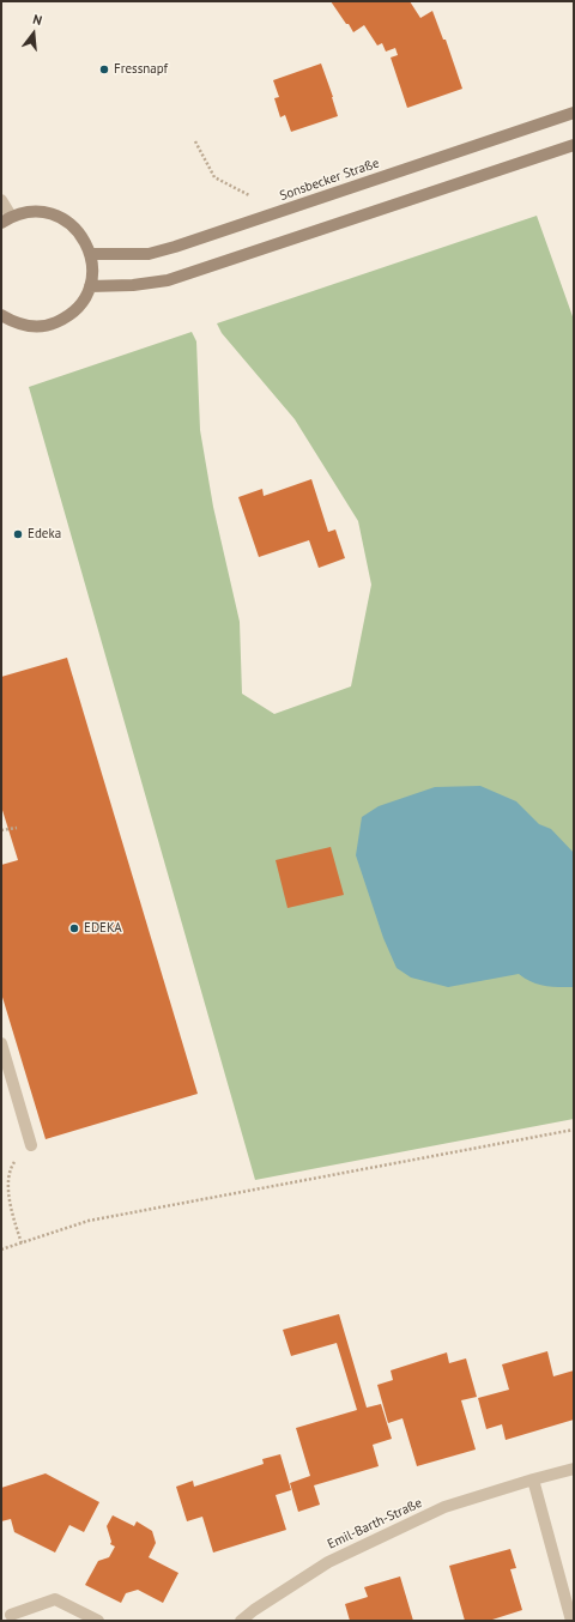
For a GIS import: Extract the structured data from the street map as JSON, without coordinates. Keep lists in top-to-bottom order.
{
  "streets": {
    "street": ["Sonsbecker Straße", "Emil-Barth-Straße"]
  },
  "places": ["Fressnapf", "Edeka", "EDEKA"],
  "north": "top"
}
